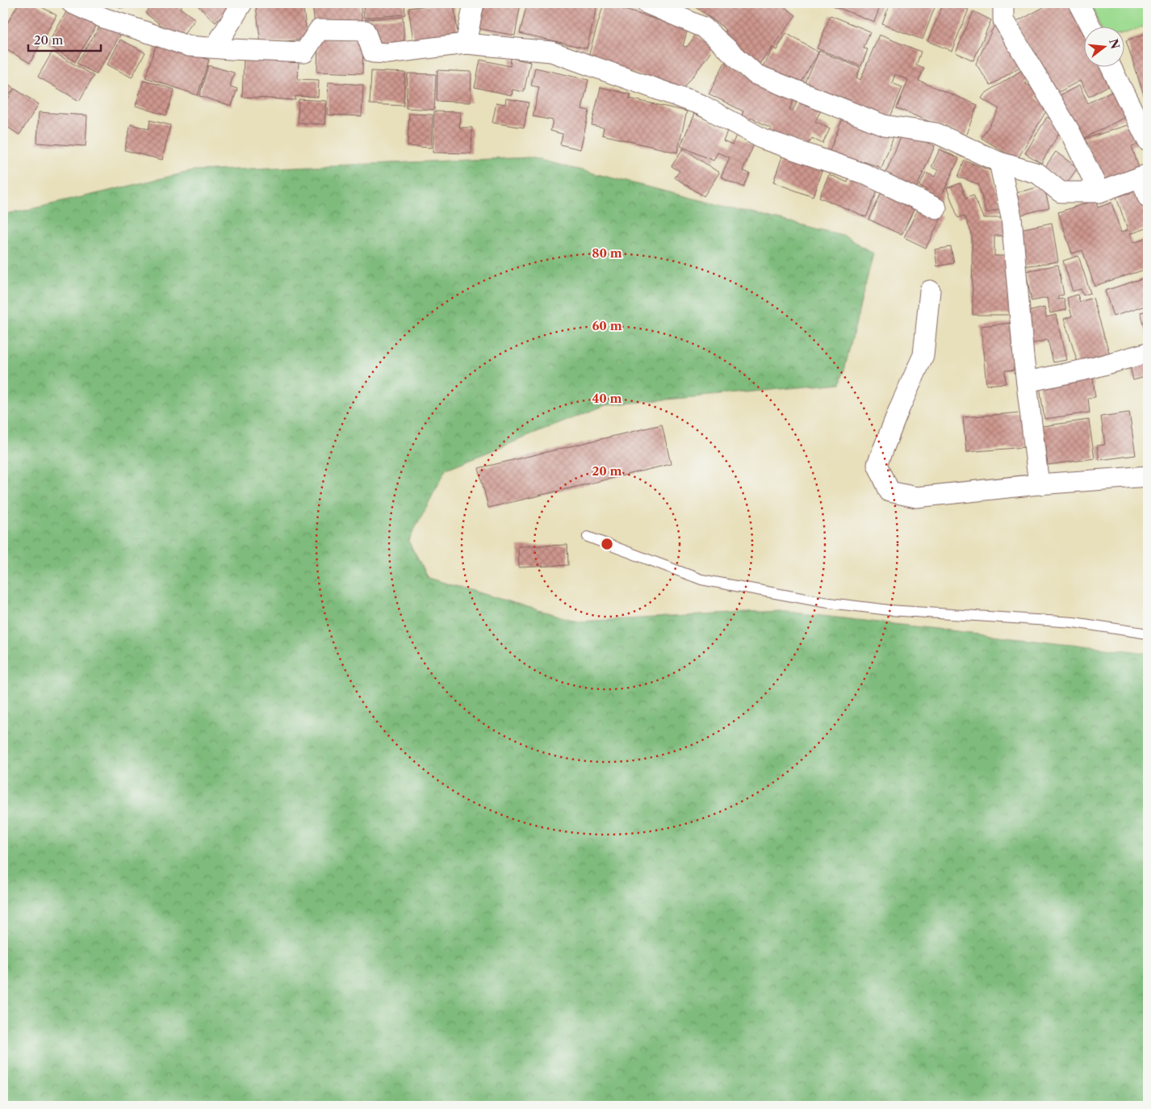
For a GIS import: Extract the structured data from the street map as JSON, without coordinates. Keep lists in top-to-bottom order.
{
  "scale_bar": "20 m",
  "north": "right",
  "rings": [
    "80 m",
    "60 m",
    "40 m",
    "20 m"
  ]
}
